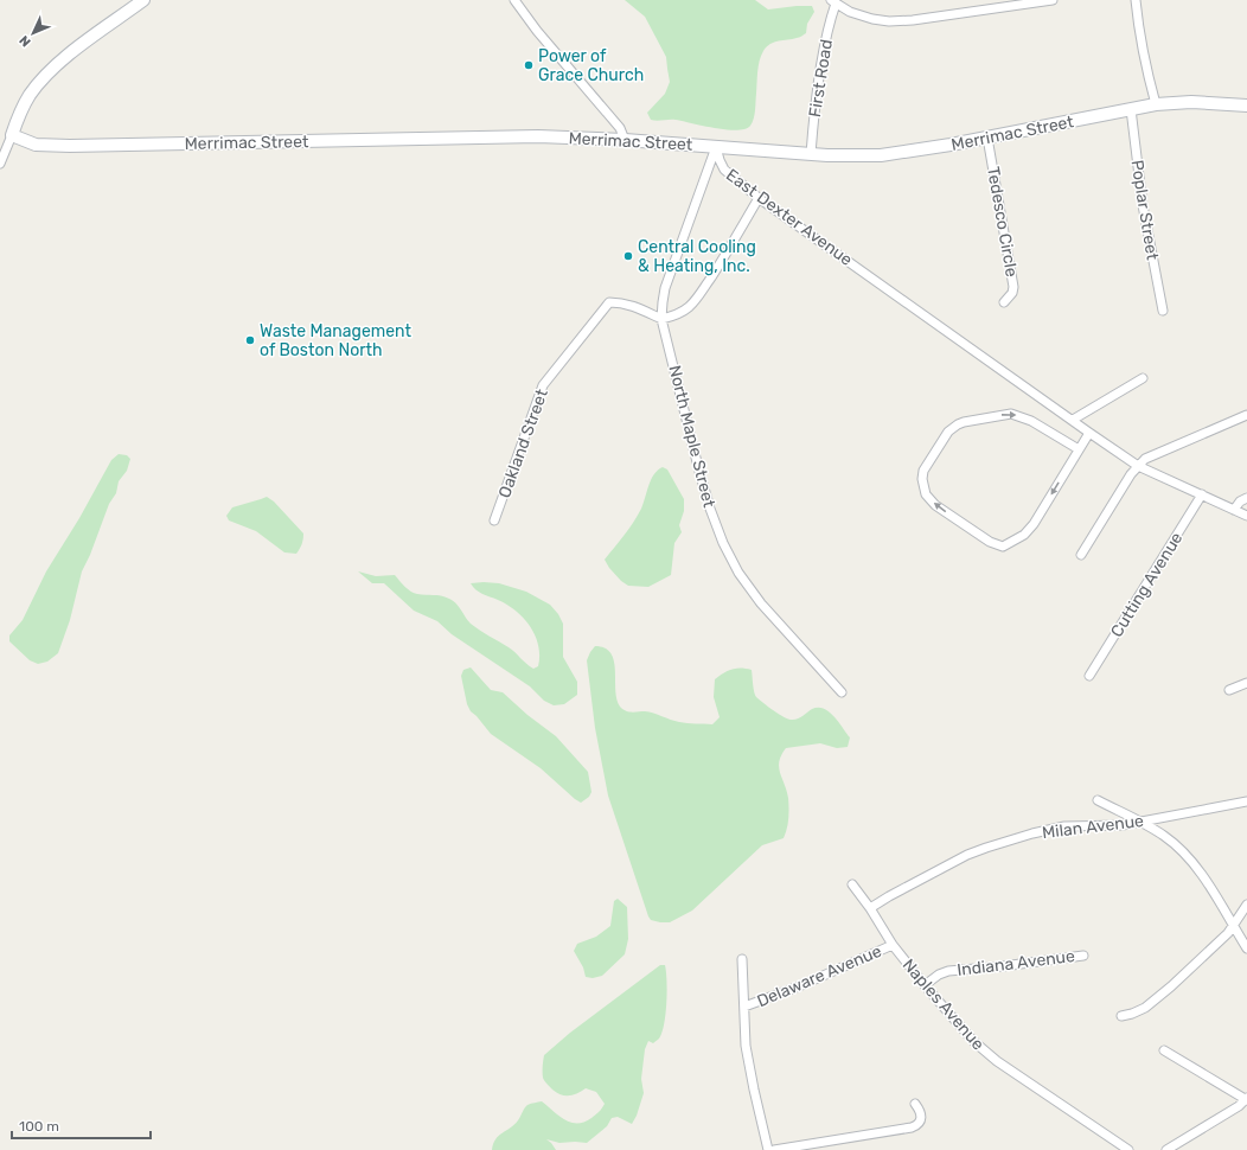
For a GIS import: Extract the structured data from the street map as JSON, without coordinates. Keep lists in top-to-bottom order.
{
  "streets": {
    "main road": ["Merrimac Street"],
    "street": [
      "First Road",
      "Poplar Street",
      "East Dexter Avenue",
      "Tedesco Circle",
      "North Maple Street",
      "Oakland Street",
      "Cutting Avenue",
      "Milan Avenue",
      "Indiana Avenue",
      "Delaware Avenue",
      "Naples Avenue"
    ]
  },
  "crossings": [
    ["First Road", "Merrimac Street"],
    ["Merrimac Street", "Poplar Street"],
    ["Merrimac Street", "East Dexter Avenue"],
    ["Merrimac Street", "Tedesco Circle"],
    ["Merrimac Street", "North Maple Street"],
    ["East Dexter Avenue", "North Maple Street"],
    ["North Maple Street", "Oakland Street"],
    ["Milan Avenue", "Naples Avenue"],
    ["Indiana Avenue", "Naples Avenue"],
    ["Delaware Avenue", "Naples Avenue"]
  ],
  "places": ["Power of Grace Church", "Central Cooling & Heating, Inc.", "Waste Management of Boston North"],
  "scale_bar": "100 m",
  "north": "bottom left"
}
